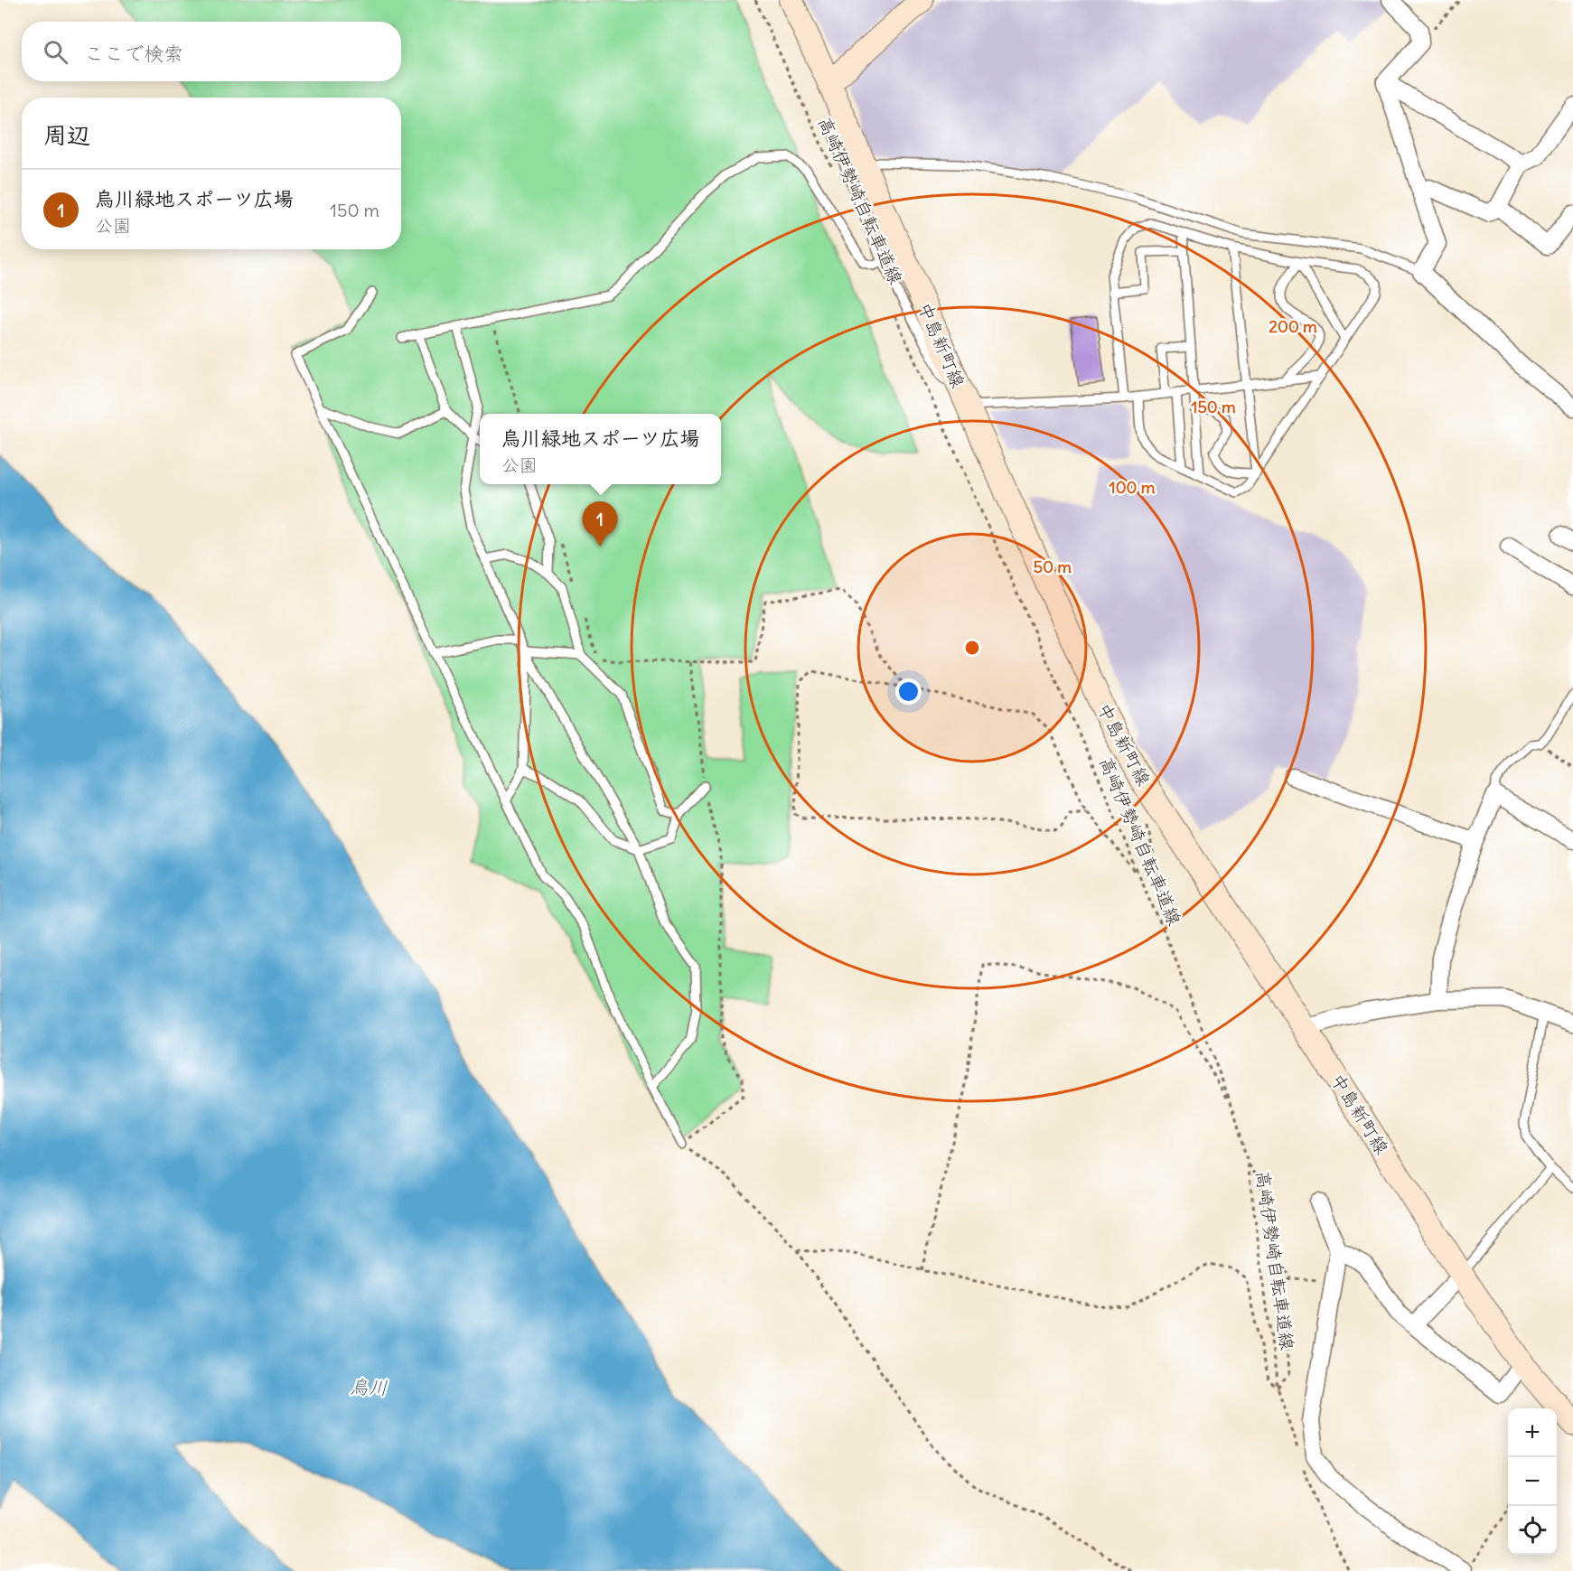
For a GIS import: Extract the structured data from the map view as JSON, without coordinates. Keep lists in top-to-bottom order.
{
  "streets": {
    "main road": ["中島新町線"],
    "path": ["高崎伊勢崎自転車道線"]
  },
  "water": ["烏川"],
  "page": {
    "search": "ここで検索",
    "heading": "周辺",
    "list": [
      {
        "mark": "1",
        "name": "烏川緑地スポーツ広場",
        "note": "公園",
        "value": "150 m"
      }
    ],
    "popup": ["烏川緑地スポーツ広場", "公園"],
    "pins": "1",
    "map_buttons": ["+", "−"]
  },
  "rings": [
    "200 m",
    "150 m",
    "100 m",
    "50 m"
  ]
}
